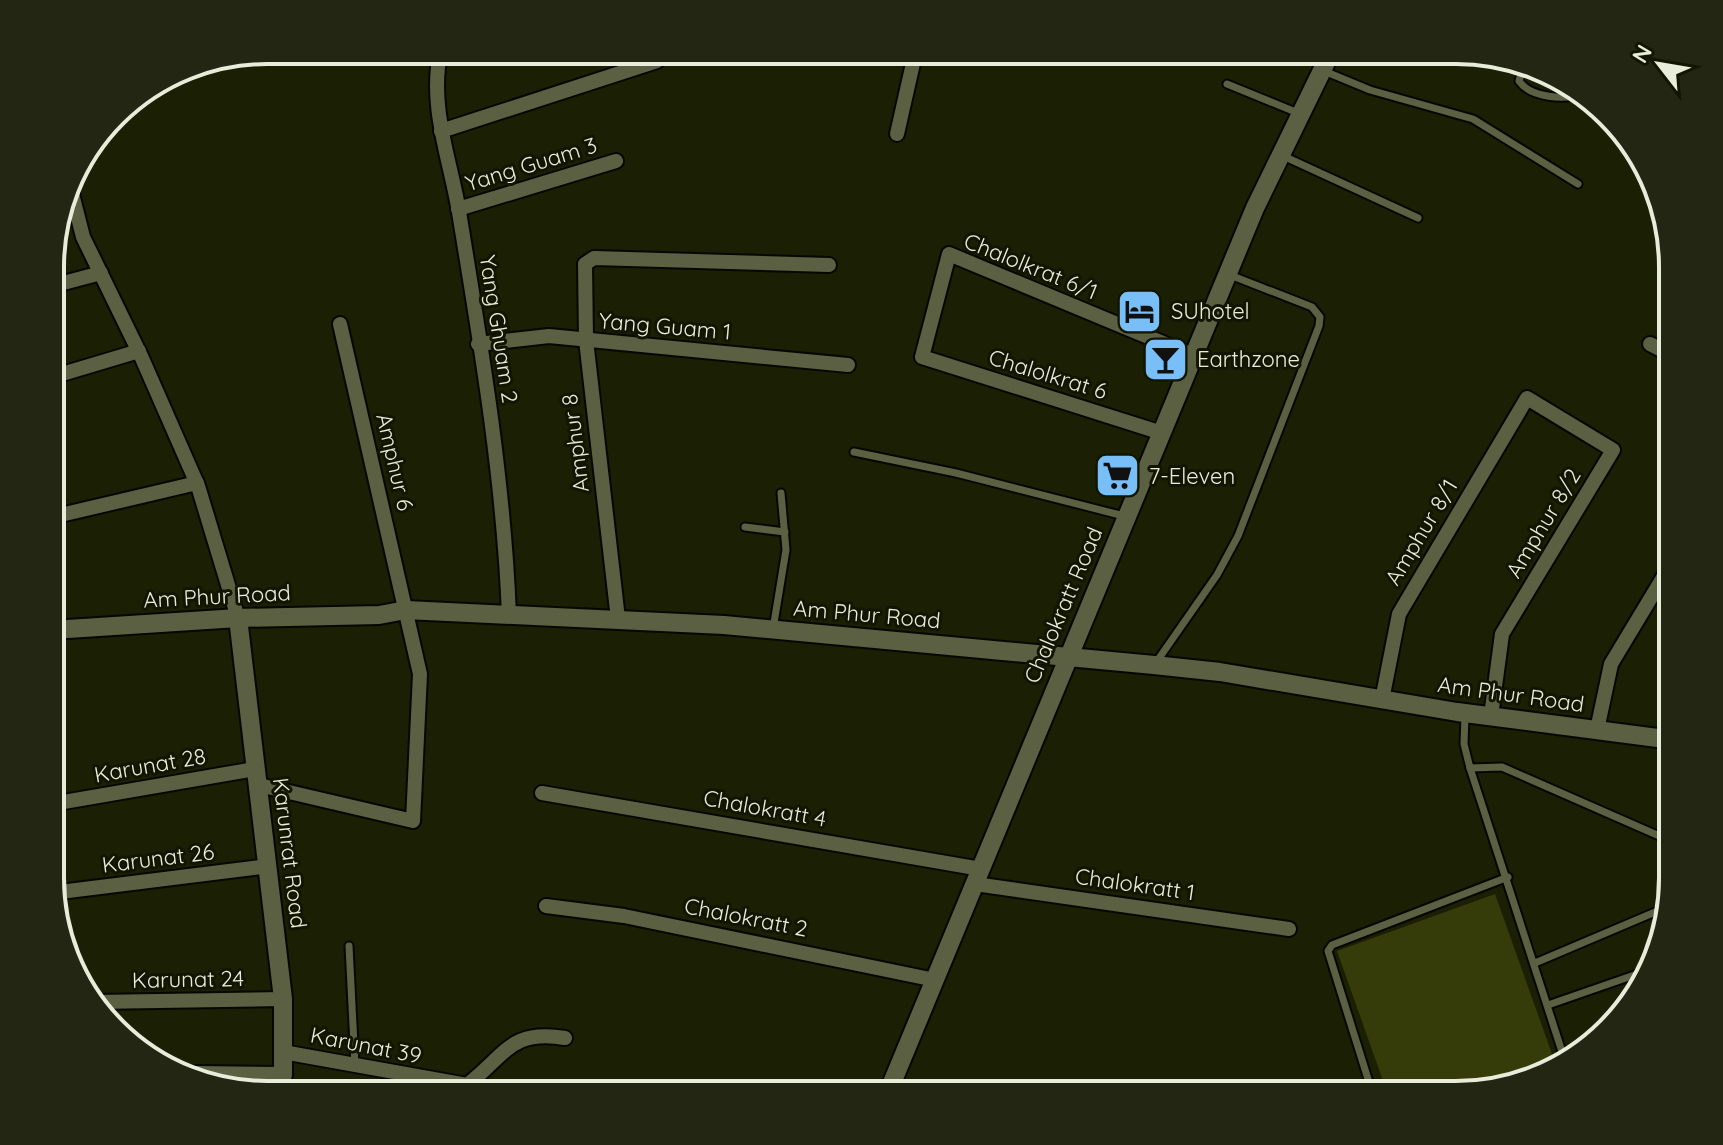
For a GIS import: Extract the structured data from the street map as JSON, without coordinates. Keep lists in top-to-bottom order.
{
  "streets": {
    "street": [
      "Yang Guam 3",
      "Chalolkrat 6/1",
      "Yang Guam 1",
      "Yang Ghuam 2",
      "Chalolkrat 6",
      "Amphur 8",
      "Amphur 6",
      "Amphur 8/2",
      "Amphur 8/1",
      "Am Phur Road",
      "Chalokratt Road",
      "Karunat 28",
      "Chalokratt 4",
      "Karunrat Road",
      "Karunat 26",
      "Chalokratt 1",
      "Chalokratt 2",
      "Karunat 24",
      "Karunat 39"
    ]
  },
  "crossings": [
    ["Yang Guam 3", "Yang Ghuam 2"],
    ["Chalolkrat 6/1", "Chalolkrat 6"],
    ["Chalolkrat 6/1", "Chalokratt Road"],
    ["Yang Guam 1", "Yang Ghuam 2"],
    ["Yang Guam 1", "Amphur 8"],
    ["Yang Ghuam 2", "Am Phur Road"],
    ["Chalolkrat 6", "Chalokratt Road"],
    ["Amphur 8", "Am Phur Road"],
    ["Amphur 6", "Am Phur Road"],
    ["Amphur 6", "Karunat 28"],
    ["Amphur 6", "Karunrat Road"],
    ["Amphur 8/2", "Amphur 8/1"],
    ["Amphur 8/2", "Am Phur Road"],
    ["Amphur 8/1", "Am Phur Road"],
    ["Am Phur Road", "Chalokratt Road"],
    ["Am Phur Road", "Karunrat Road"],
    ["Chalokratt Road", "Chalokratt 4"],
    ["Chalokratt Road", "Chalokratt 1"],
    ["Chalokratt Road", "Chalokratt 2"],
    ["Karunat 28", "Karunrat Road"],
    ["Chalokratt 4", "Chalokratt 1"],
    ["Karunrat Road", "Karunat 26"],
    ["Karunrat Road", "Karunat 24"],
    ["Karunrat Road", "Karunat 39"]
  ],
  "places": {
    "hotel": ["SUhotel"],
    "bar": ["Earthzone"],
    "supermarket": ["7-Eleven"]
  },
  "north": "top left"
}
